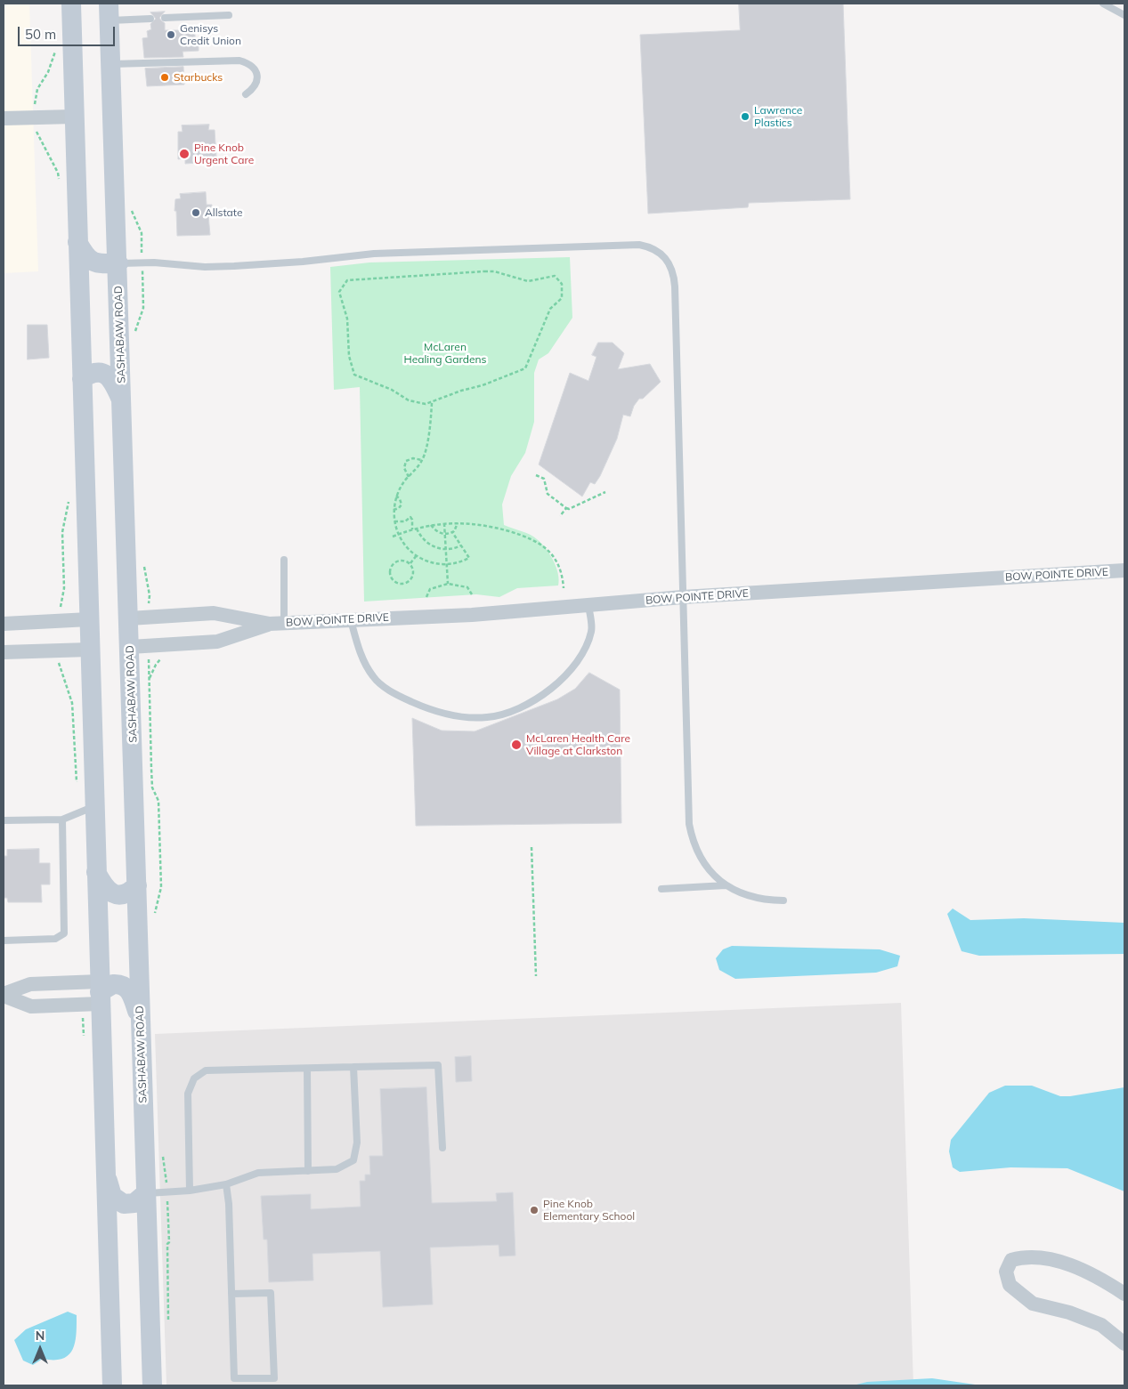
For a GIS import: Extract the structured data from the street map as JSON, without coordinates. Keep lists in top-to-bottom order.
{
  "streets": {
    "main road": ["SASHABAW ROAD"],
    "street": ["BOW POINTE DRIVE"]
  },
  "crossings": [
    ["SASHABAW ROAD", "BOW POINTE DRIVE"]
  ],
  "parks": ["McLaren Healing Gardens"],
  "places": [
    "Genisys Credit Union",
    "Starbucks",
    "Lawrence Plastics",
    "Pine Knob Urgent Care",
    "Allstate",
    "McLaren Health Care Village at Clarkston",
    "Pine Knob Elementary School"
  ],
  "scale_bar": "50 m",
  "north": "top"
}
